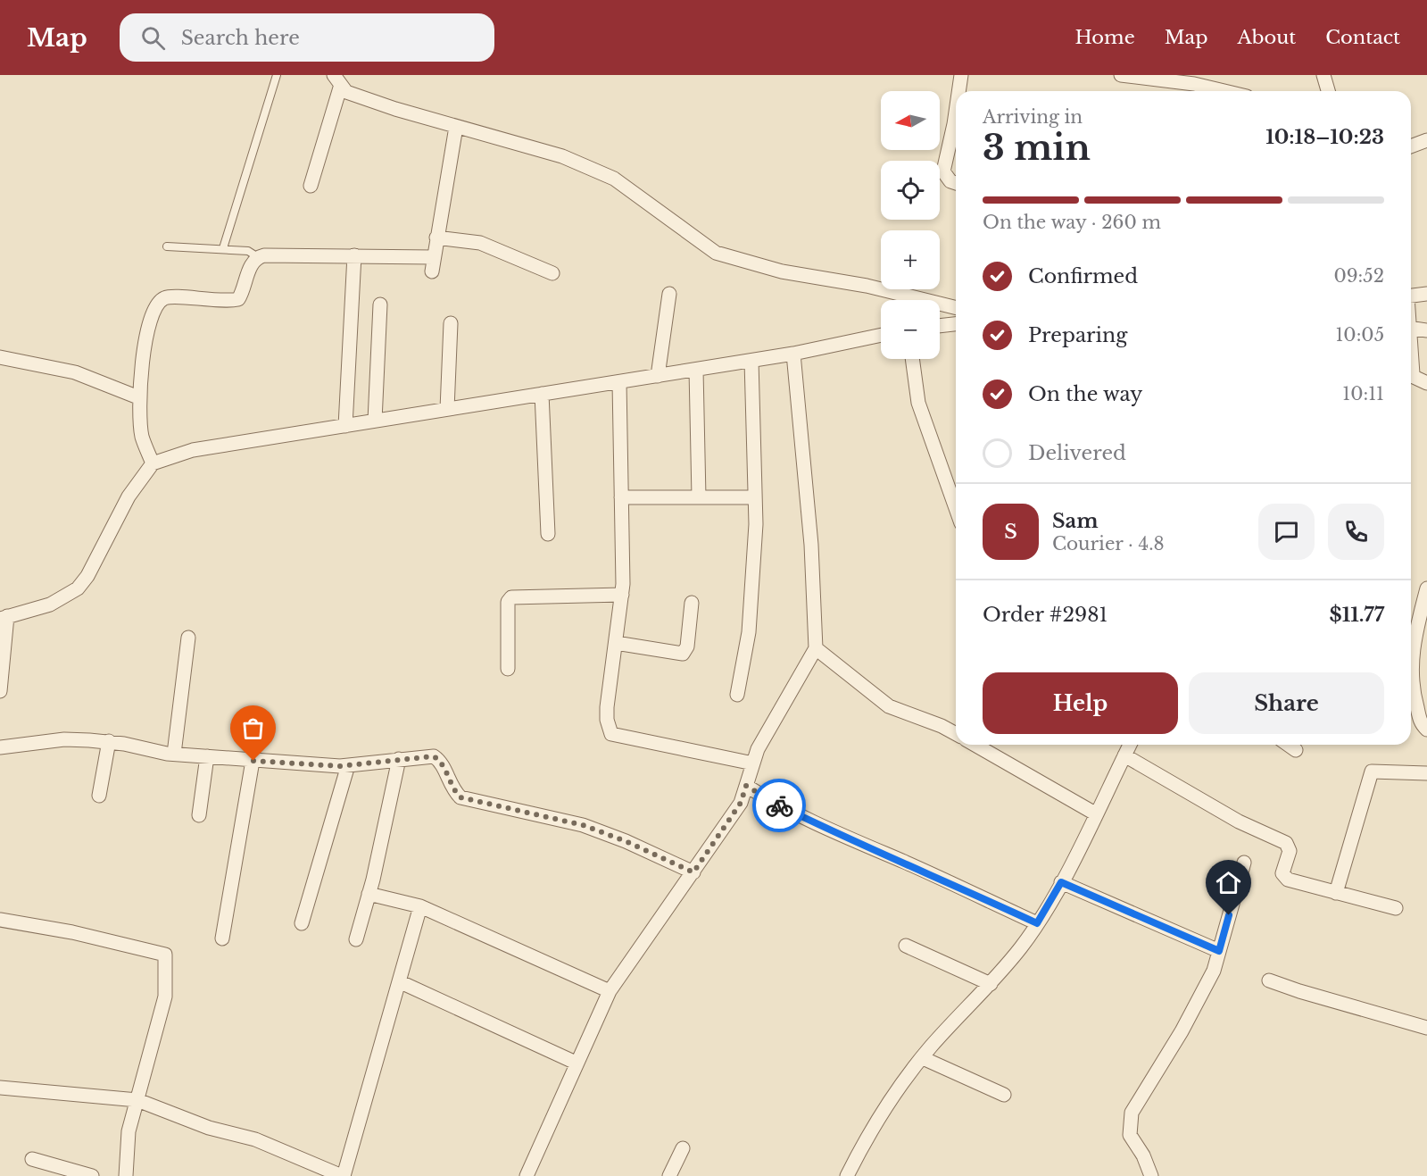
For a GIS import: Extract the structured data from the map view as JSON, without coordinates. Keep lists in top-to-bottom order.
{
  "north": "left",
  "page": {
    "header": "Map",
    "search": "Search here",
    "nav": [
      "Home",
      "Map",
      "About",
      "Contact"
    ],
    "map_buttons": ["+", "−"],
    "heading": ["3 min", "Arriving in", "10:18–10:23"],
    "panel": [
      "Sam",
      "Courier · 4.8",
      "Order #2981",
      "$11.77"
    ],
    "bar": "On the way · 260 m",
    "list": [
      ["Confirmed", "09:52"],
      ["Preparing", "10:05"],
      ["On the way", "10:11"],
      "Delivered"
    ],
    "round": "S",
    "buttons": ["Help", "Share"]
  }
}
